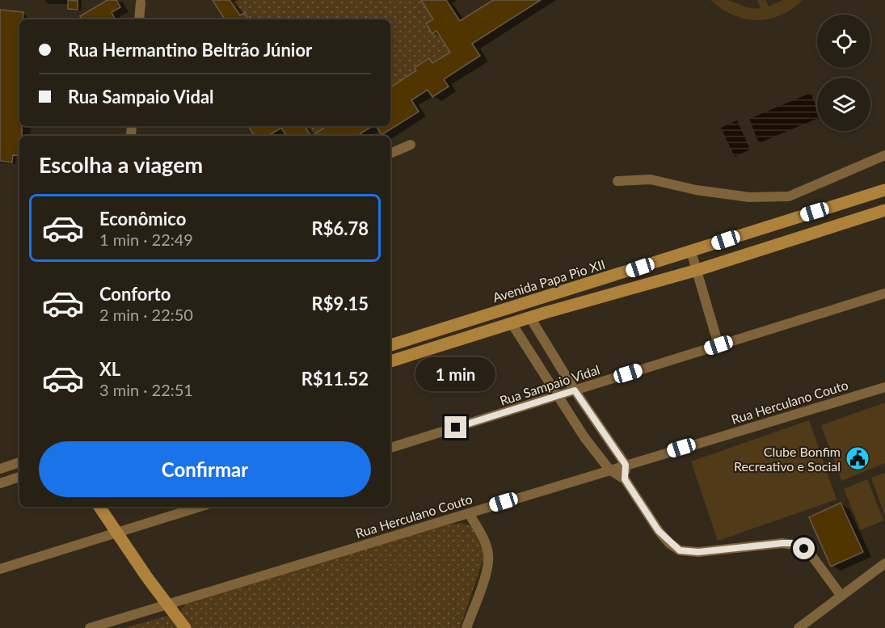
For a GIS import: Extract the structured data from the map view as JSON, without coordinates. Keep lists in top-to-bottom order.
{
  "streets": {
    "street": ["Avenida Papa Pio XII", "Rua Sampaio Vidal", "Rua Herculano Couto"]
  },
  "places": {
    "public building": ["Clube Bonfim Recreativo e Social"]
  },
  "page": {
    "banner": ["Rua Hermantino Beltrão Júnior", "Rua Sampaio Vidal"],
    "heading": "Escolha a viagem",
    "list": [
      {
        "name": "Econômico",
        "note": "1 min · 22:49",
        "value": "R$6.78"
      },
      {
        "name": "Conforto",
        "note": "2 min · 22:50",
        "value": "R$9.15"
      },
      {
        "name": "XL",
        "note": "3 min · 22:51",
        "value": "R$11.52"
      }
    ],
    "bubble": "1 min",
    "buttons": "Confirmar"
  }
}
